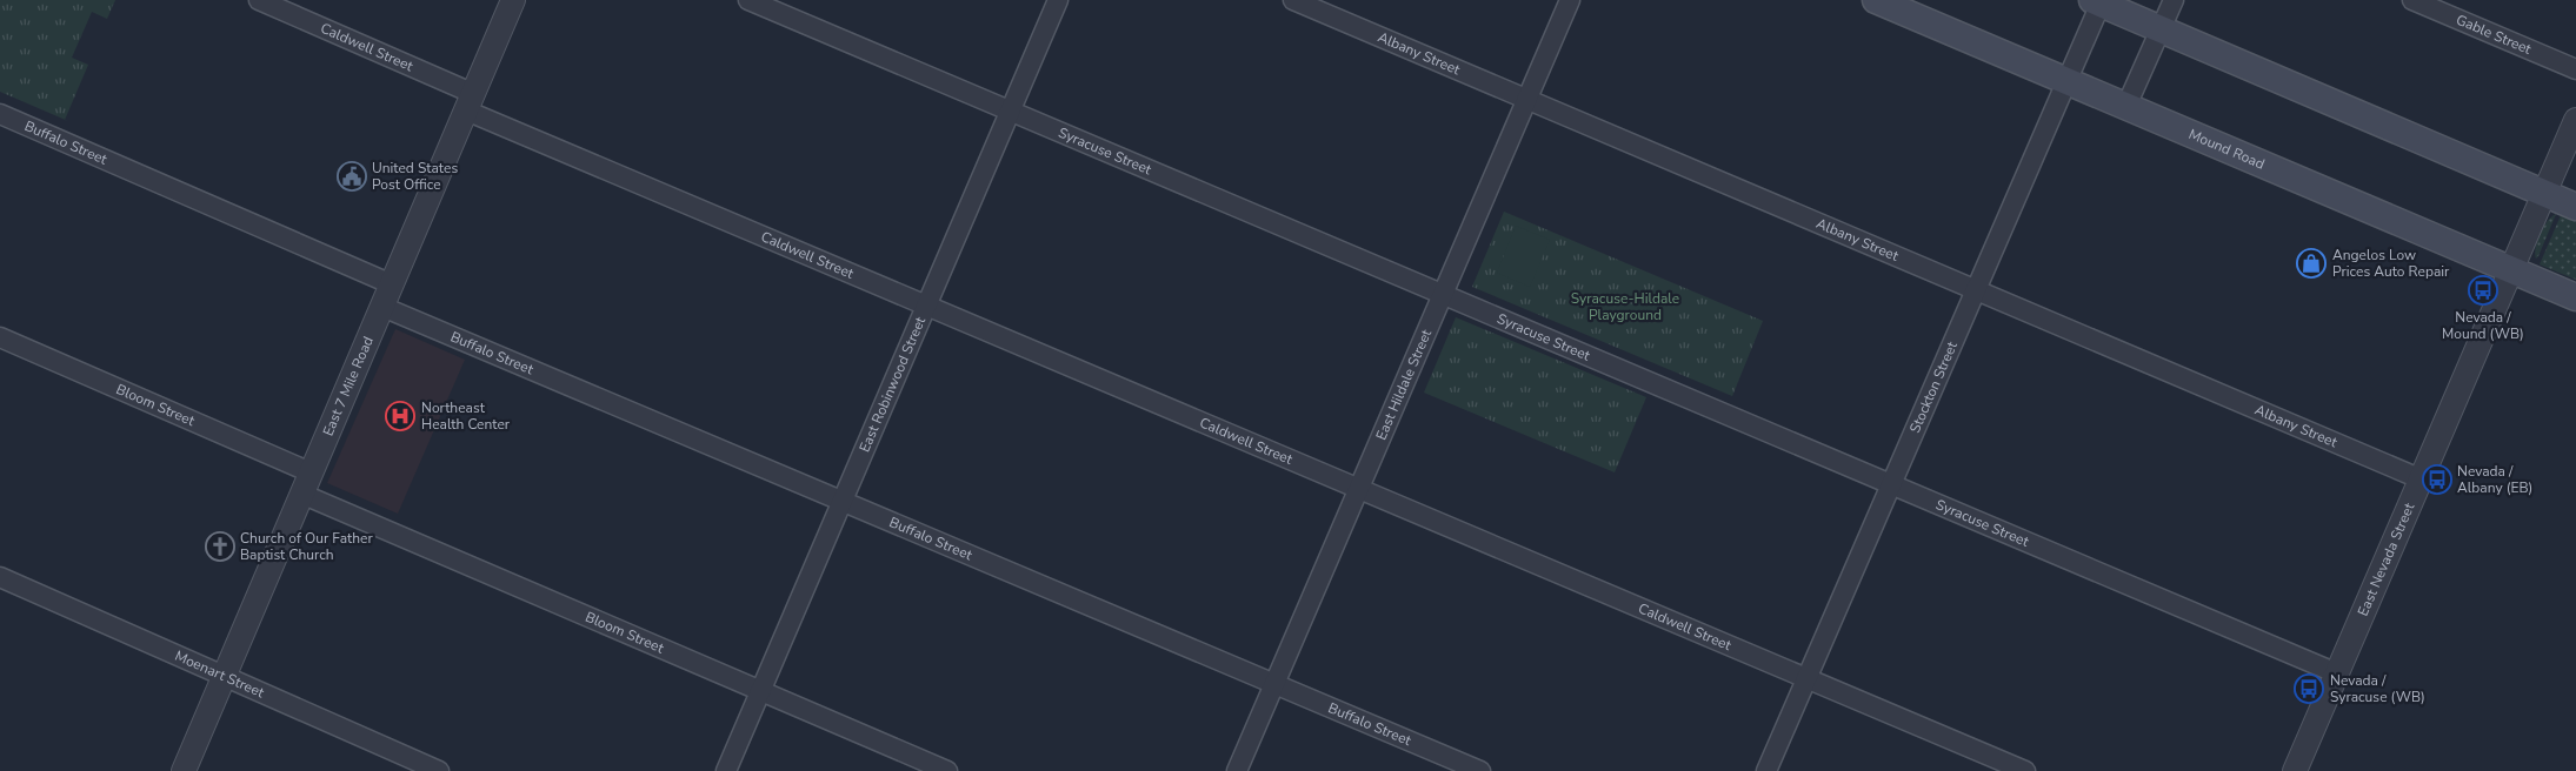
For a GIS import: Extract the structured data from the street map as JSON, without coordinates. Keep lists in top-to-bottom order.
{
  "streets": {
    "main road": ["Mound Road"],
    "street": [
      "Gable Street",
      "Caldwell Street",
      "Albany Street",
      "Buffalo Street",
      "Syracuse Street",
      "East 7 Mile Road",
      "East Robinwood Street",
      "East Hildale Street",
      "Stockton Street",
      "Bloom Street",
      "East Nevada Street",
      "Moenart Street"
    ]
  },
  "crossings": [
    ["Caldwell Street", "East 7 Mile Road"],
    ["Caldwell Street", "East Robinwood Street"],
    ["Caldwell Street", "East Hildale Street"],
    ["Caldwell Street", "Stockton Street"],
    ["Albany Street", "East Hildale Street"],
    ["Albany Street", "Stockton Street"],
    ["Albany Street", "East Nevada Street"],
    ["Buffalo Street", "East 7 Mile Road"],
    ["Buffalo Street", "East Robinwood Street"],
    ["Buffalo Street", "East Hildale Street"],
    ["Mound Road", "Stockton Street"],
    ["Mound Road", "East Nevada Street"],
    ["Syracuse Street", "East Robinwood Street"],
    ["Syracuse Street", "East Hildale Street"],
    ["Syracuse Street", "Stockton Street"],
    ["Syracuse Street", "East Nevada Street"],
    ["East 7 Mile Road", "Bloom Street"],
    ["East 7 Mile Road", "Moenart Street"],
    ["East Robinwood Street", "Bloom Street"]
  ],
  "parks": ["Syracuse-Hildale Playground"],
  "places": {
    "public building": ["United States Post Office"],
    "shop": ["Angelos Low Prices Auto Repair"],
    "bus stop": ["Nevada / Mound (WB)", "Nevada / Albany (EB)", "Nevada / Syracuse (WB)"],
    "hospital": ["Northeast Health Center"],
    "church": ["Church of Our Father Baptist Church"]
  }
}
